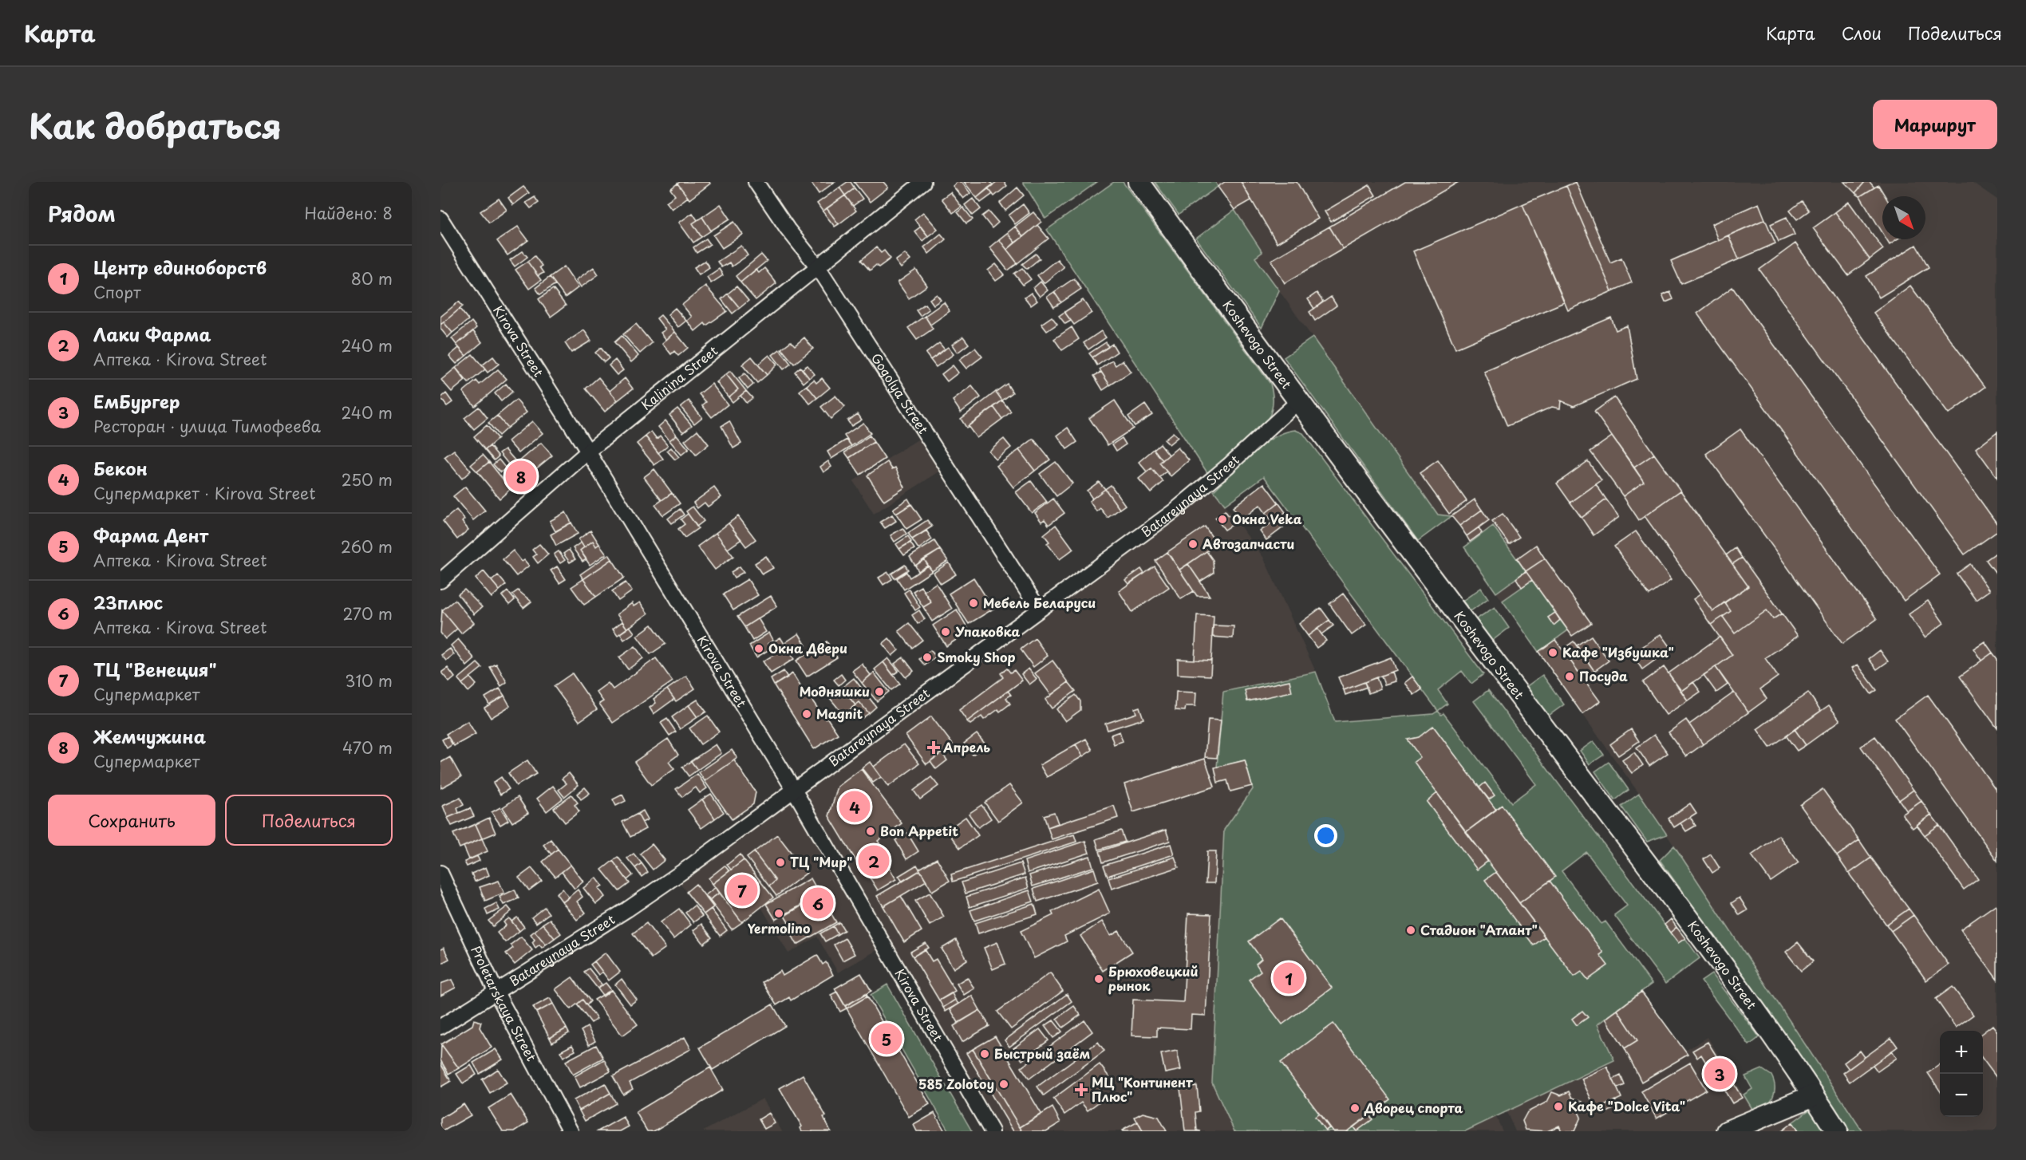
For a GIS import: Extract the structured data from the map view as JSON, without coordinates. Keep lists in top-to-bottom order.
{
  "streets": {
    "street": [
      "Kirova Street",
      "Koshevogo Street",
      "Kalinina Street",
      "Gogolya Street",
      "Batareynaya Street",
      "Proletarskaya Street"
    ]
  },
  "crossings": [
    ["Kirova Street", "Kalinina Street"],
    ["Kirova Street", "Batareynaya Street"],
    ["Koshevogo Street", "Batareynaya Street"],
    ["Kalinina Street", "Gogolya Street"],
    ["Gogolya Street", "Batareynaya Street"],
    ["Batareynaya Street", "Proletarskaya Street"]
  ],
  "places": {
    "other": [
      "Окна Veka",
      "Автозапчасти",
      "Мебель Беларуси",
      "Упаковка",
      "Окна Двери",
      "Кафе \"Избушка\"",
      "Smoky Shop",
      "Посуда",
      "Модняшки",
      "Magnit",
      "Bon Appetit",
      "ТЦ \"Мир\"",
      "Yermolino",
      "Стадион \"Атлант\"",
      "Брюховецкий рынок",
      "Быстрый заём",
      "585 Zolotoy",
      "Кафе \"Dolce Vita\"",
      "Дворец спорта"
    ],
    "health": ["Апрель", "МЦ \"Континент Плюс\""]
  },
  "north": "bottom right",
  "page": {
    "header": "Карта",
    "nav": ["Карта", "Слои", "Поделиться"],
    "title": "Как добраться",
    "buttons": [
      "Маршрут",
      ["Сохранить", "Поделиться"]
    ],
    "heading": ["Рядом", "Найдено: 8"],
    "list": [
      {
        "mark": "1",
        "name": "Центр единоборств",
        "note": "Спорт",
        "value": "80 m"
      },
      {
        "mark": "2",
        "name": "Лаки Фарма",
        "note": "Аптека · Kirova Street",
        "value": "240 m"
      },
      {
        "mark": "3",
        "name": "ЕмБургер",
        "note": "Ресторан · улица Тимофеева",
        "value": "240 m"
      },
      {
        "mark": "4",
        "name": "Бекон",
        "note": "Супермаркет · Kirova Street",
        "value": "250 m"
      },
      {
        "mark": "5",
        "name": "Фарма Дент",
        "note": "Аптека · Kirova Street",
        "value": "260 m"
      },
      {
        "mark": "6",
        "name": "23плюс",
        "note": "Аптека · Kirova Street",
        "value": "270 m"
      },
      {
        "mark": "7",
        "name": "ТЦ \"Венеция\"",
        "note": "Супермаркет",
        "value": "310 m"
      },
      {
        "mark": "8",
        "name": "Жемчужина",
        "note": "Супермаркет",
        "value": "470 m"
      }
    ],
    "pins": [
      "8",
      "4",
      "2",
      "7",
      "6",
      "1",
      "5",
      "3"
    ],
    "map_buttons": ["+", "−"]
  }
}
